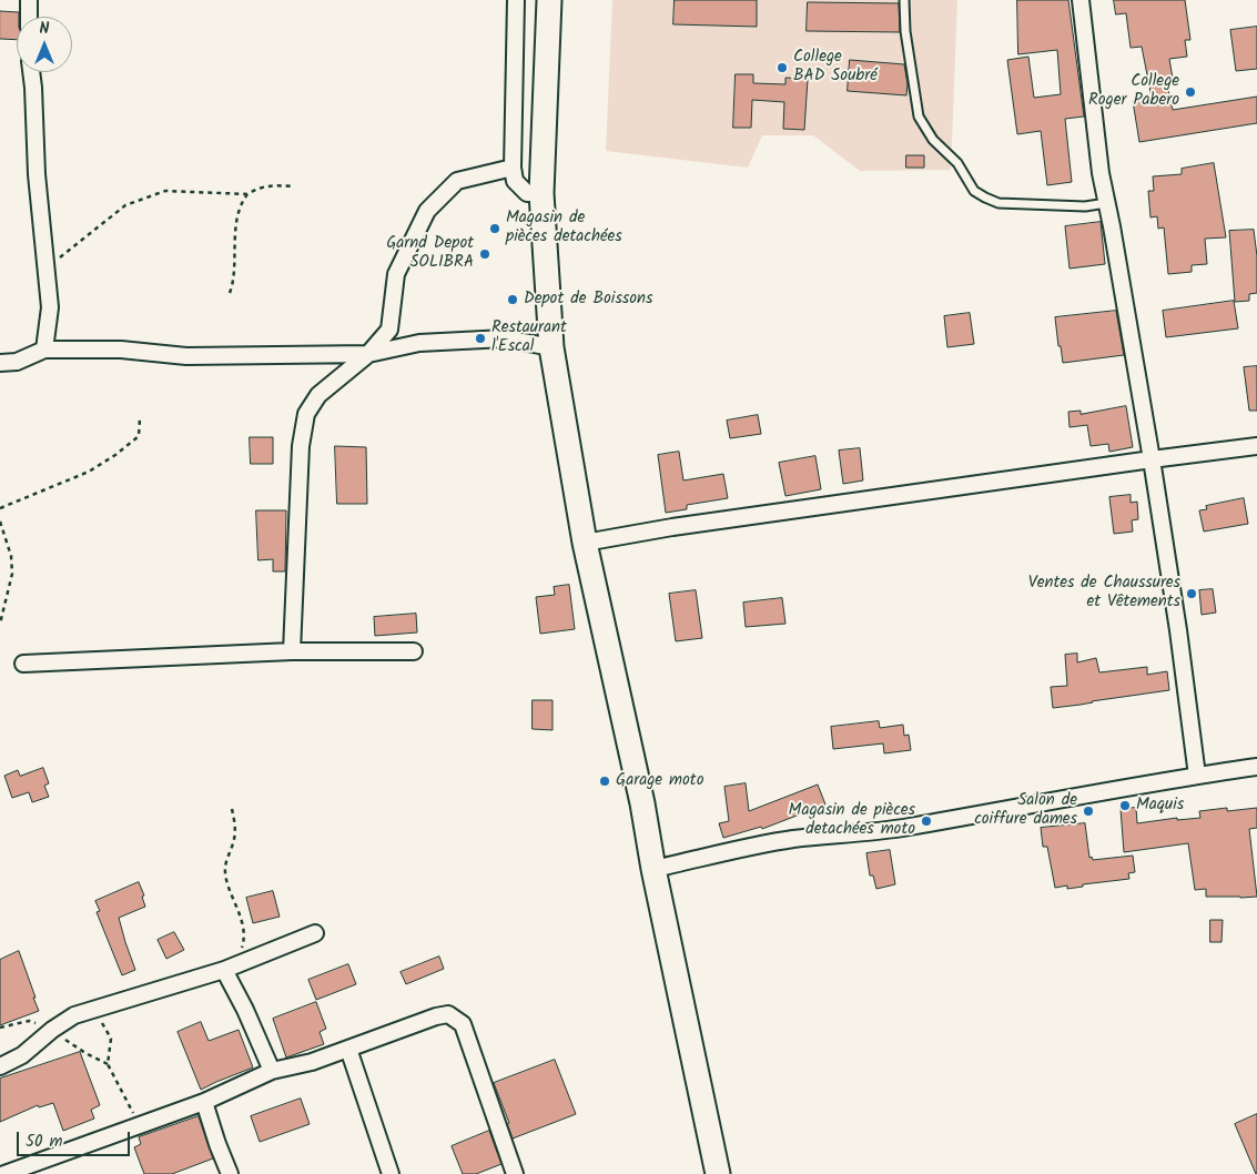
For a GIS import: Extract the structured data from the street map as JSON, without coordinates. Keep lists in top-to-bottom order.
{
  "places": [
    "College BAD Soubré",
    "College Roger Pabero",
    "Magasin de pièces detachées",
    "Garnd Depot SOLIBRA",
    "Depot de Boissons",
    "Restaurant l'Escal",
    "Ventes de Chaussures et Vêtements",
    "Garage moto",
    "Maquis",
    "Salon de coiffure dames",
    "Magasin de pièces detachées moto"
  ],
  "scale_bar": "50 m",
  "north": "top"
}
